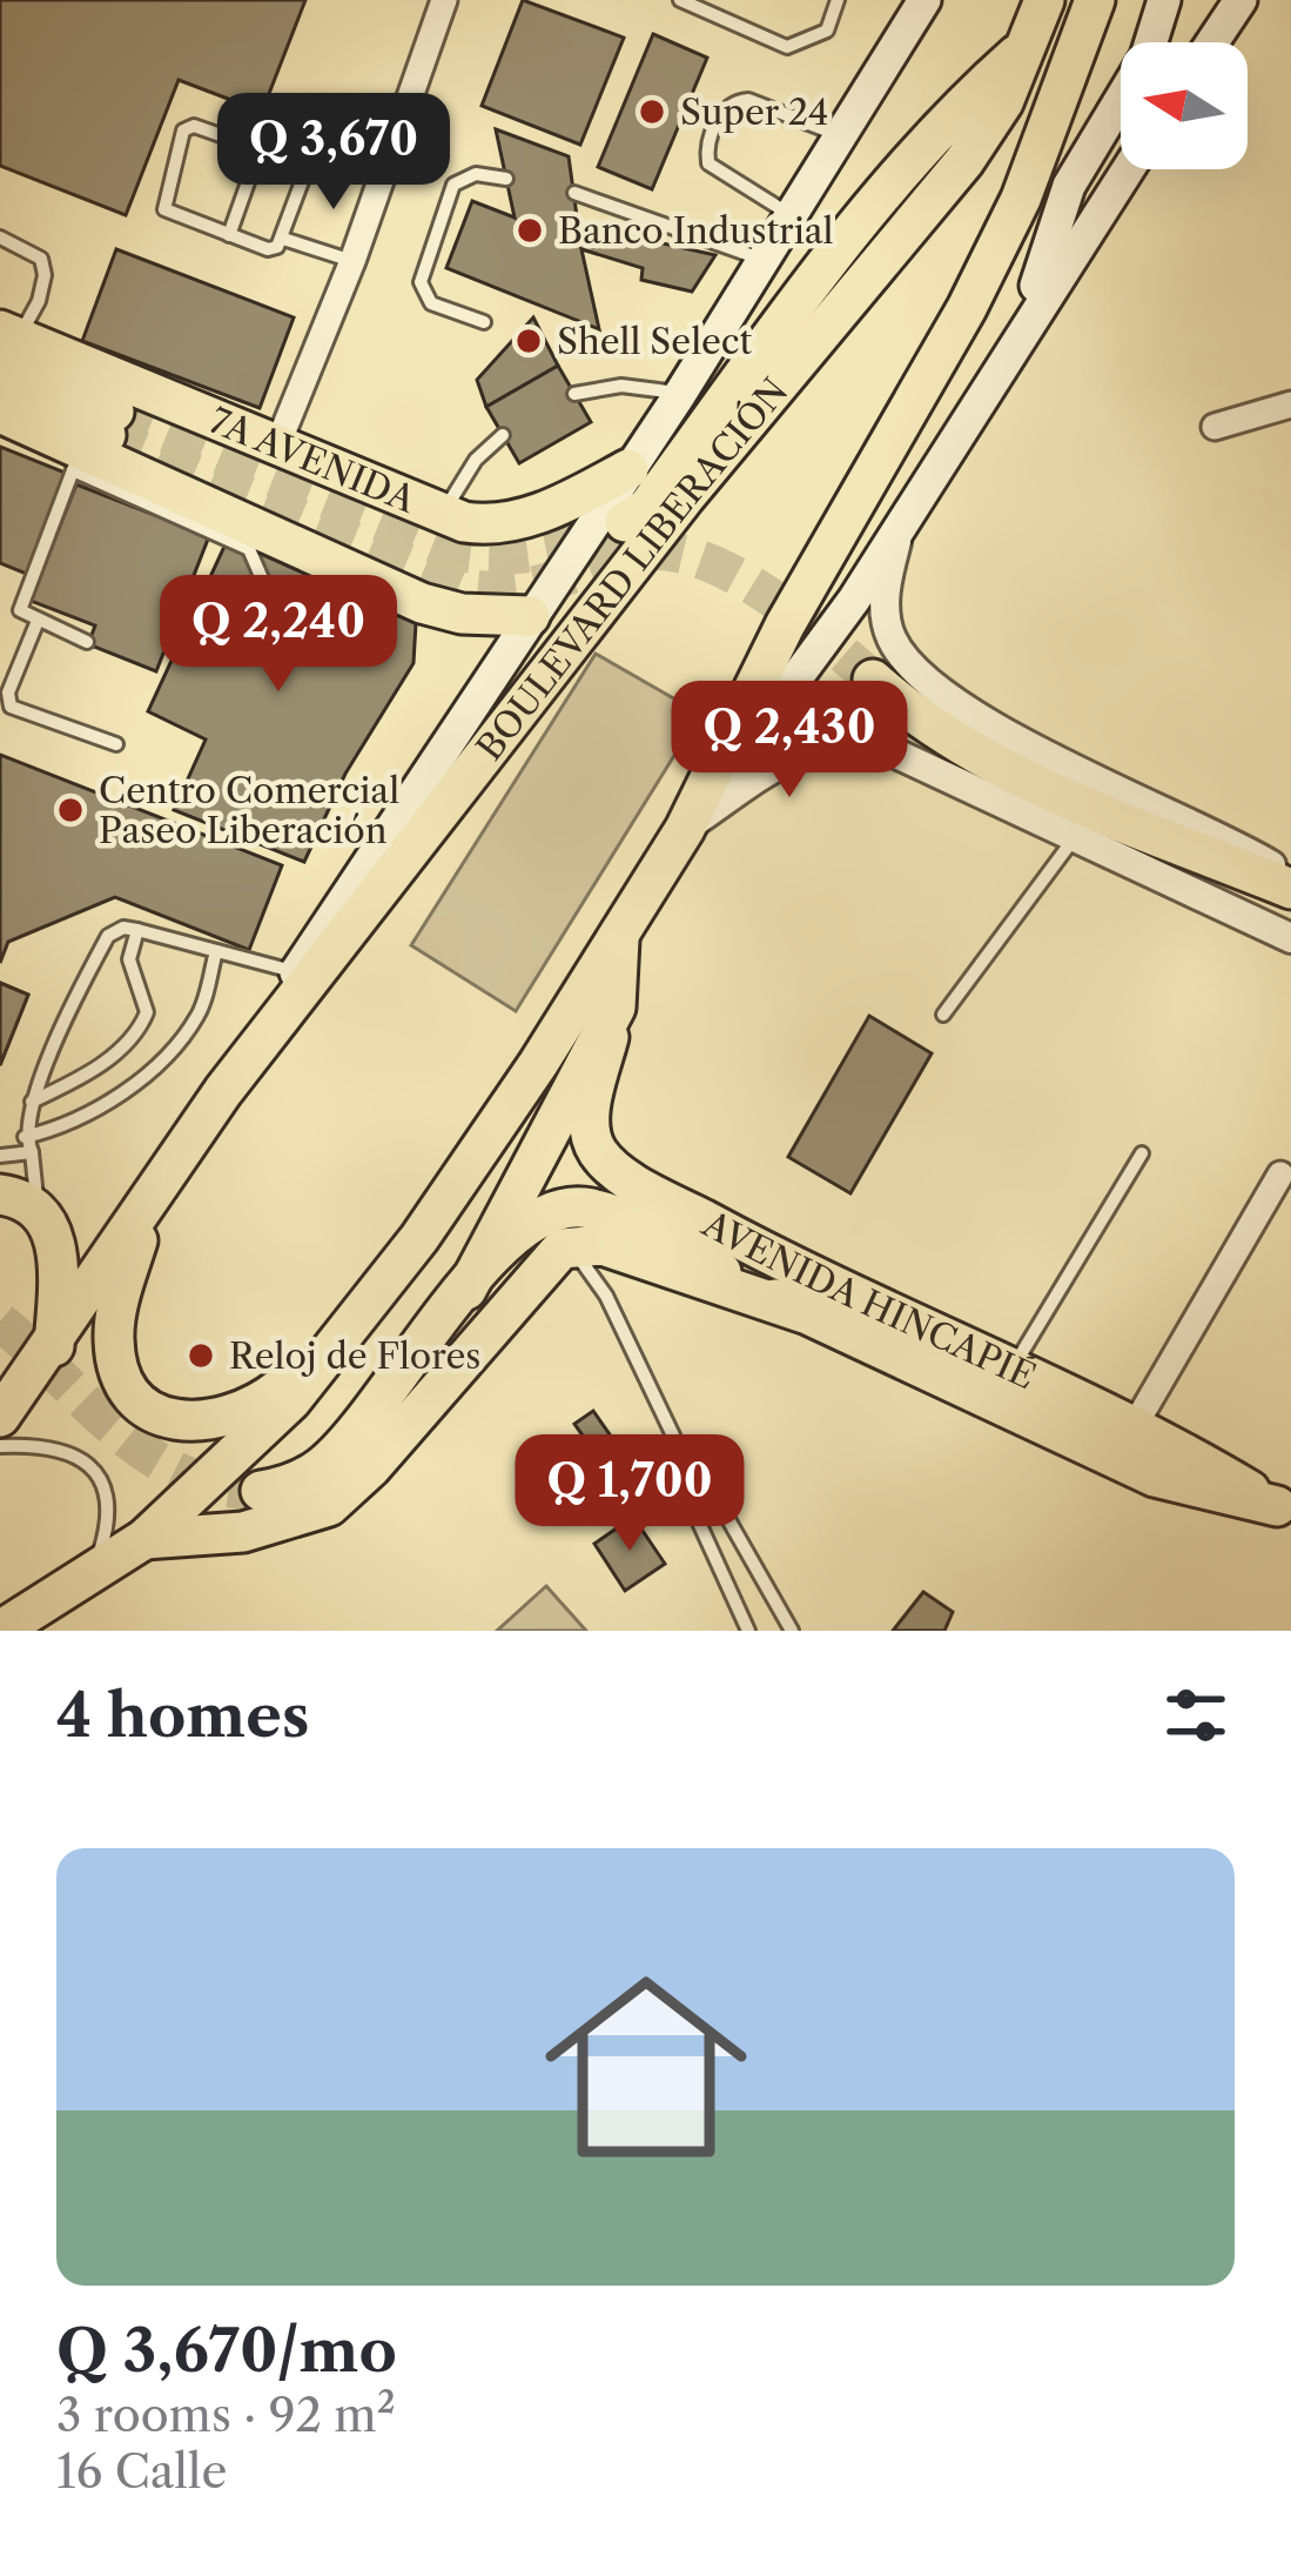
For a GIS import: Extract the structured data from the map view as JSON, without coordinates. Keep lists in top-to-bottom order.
{
  "streets": {
    "main road": ["7A AVENIDA", "BOULEVARD LIBERACIÓN", "AVENIDA HINCAPIÉ"]
  },
  "crossings": [
    ["7A AVENIDA", "BOULEVARD LIBERACIÓN"]
  ],
  "places": [
    "Super 24",
    "Banco Industrial",
    "Shell Select",
    "Centro Comercial Paseo Liberación",
    "Reloj de Flores"
  ],
  "north": "left",
  "page": {
    "price": [
      "Q 3,670",
      "Q 2,240",
      "Q 2,430",
      "Q 1,700"
    ],
    "heading": "4 homes",
    "list": [
      {
        "name": "Q 3,670/mo",
        "note": "3 rooms · 92 m² · 16 Calle"
      }
    ]
  }
}
